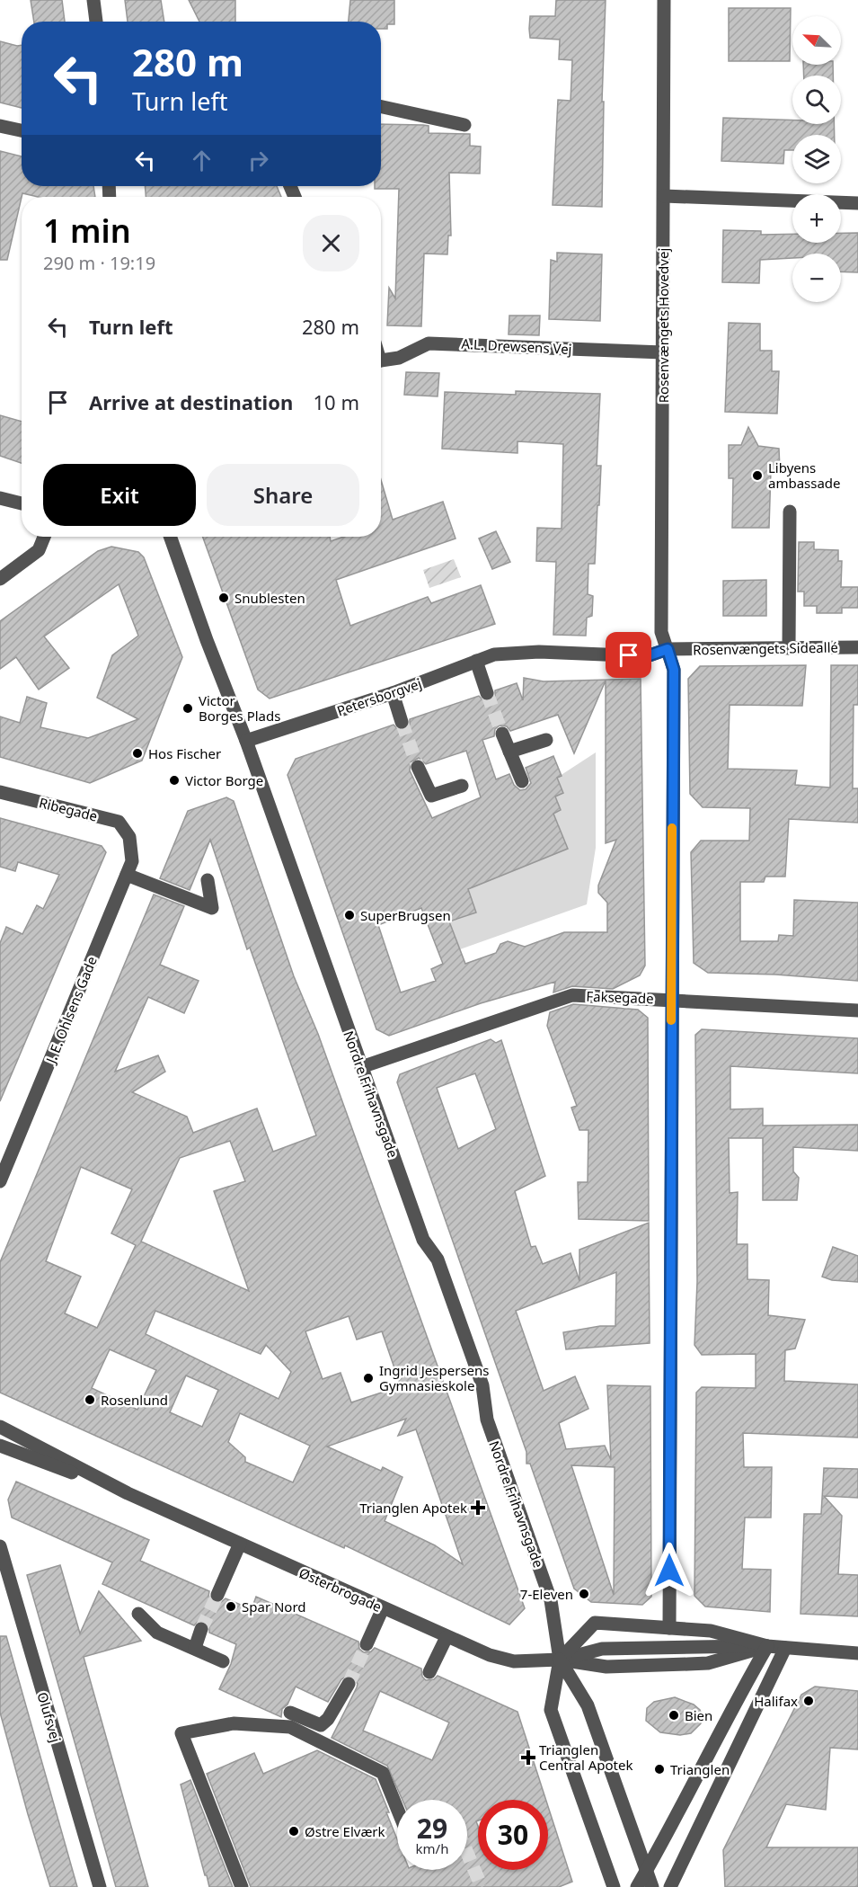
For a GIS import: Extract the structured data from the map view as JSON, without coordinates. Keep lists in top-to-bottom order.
{
  "streets": {
    "street": [
      "Rosenvængets Hovedvej",
      "A.L. Drewsens Vej",
      "Rosenvængets Sideallé",
      "Petersborgvej",
      "Ribegade",
      "Faksegade",
      "J. E. Ohlsens Gade",
      "Nordre Frihavnsgade",
      "Østerbrogade",
      "Olufsvej"
    ]
  },
  "crossings": [
    ["Rosenvængets Hovedvej", "A.L. Drewsens Vej"],
    ["Rosenvængets Hovedvej", "Rosenvængets Sideallé"],
    ["Rosenvængets Hovedvej", "Faksegade"],
    ["Rosenvængets Sideallé", "Petersborgvej"],
    ["Petersborgvej", "Nordre Frihavnsgade"],
    ["Ribegade", "J. E. Ohlsens Gade"],
    ["Faksegade", "Nordre Frihavnsgade"],
    ["Nordre Frihavnsgade", "Østerbrogade"]
  ],
  "places": {
    "other": [
      "Libyens ambassade",
      "Snublesten",
      "Victor Borges Plads",
      "Hos Fischer",
      "Victor Borge",
      "SuperBrugsen",
      "Ingrid Jespersens Gymnasieskole",
      "Rosenlund",
      "7-Eleven",
      "Spar Nord",
      "Halifax",
      "Bien",
      "Trianglen",
      "Østre Elværk"
    ],
    "health": ["Trianglen Apotek", "Trianglen Central Apotek"]
  },
  "north": "top left",
  "page": {
    "map_buttons": ["+", "−"],
    "turn": ["280 m", "Turn left"],
    "heading": ["1 min", "290 m · 19:19"],
    "list": [
      {
        "name": "Turn left",
        "value": "280 m"
      },
      {
        "name": "Arrive at destination",
        "value": "10 m"
      }
    ],
    "buttons": ["Exit", "Share"],
    "speed": "29 km/h",
    "limit": "30"
  }
}
